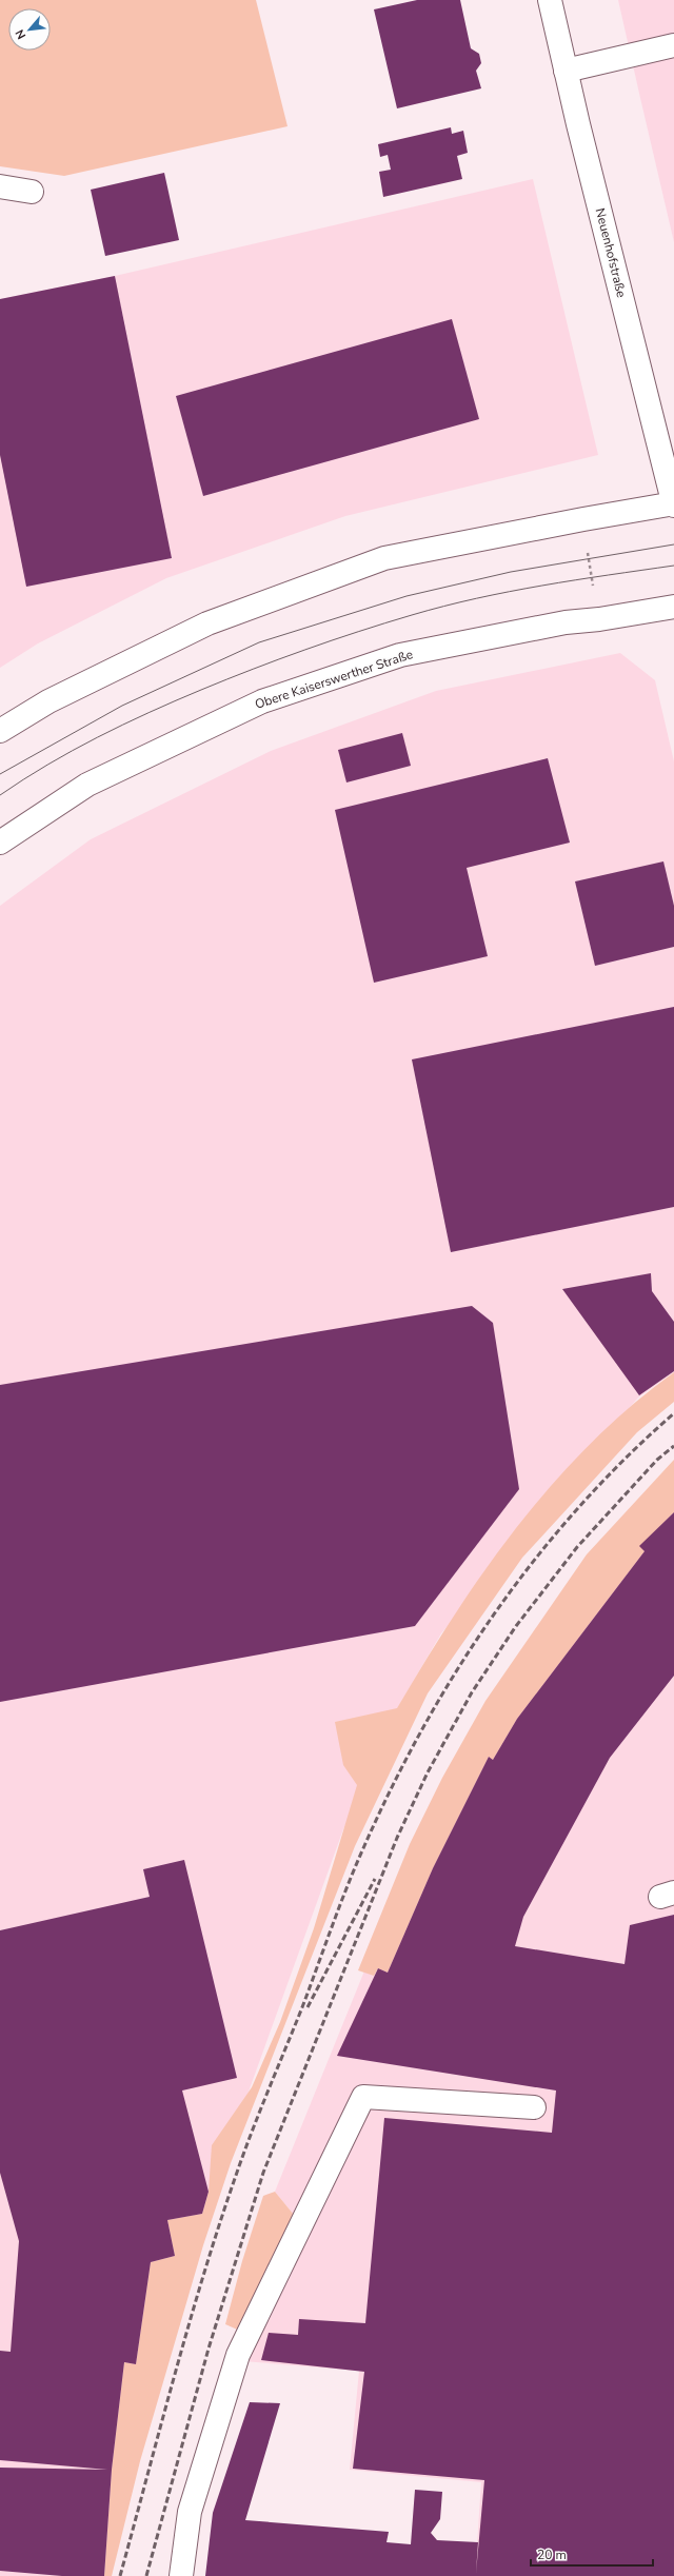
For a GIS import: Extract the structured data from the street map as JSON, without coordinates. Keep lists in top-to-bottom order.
{
  "streets": {
    "street": ["Neuenhofstraße", "Obere Kaiserswerther Straße"]
  },
  "scale_bar": "20 m",
  "north": "bottom left"
}
